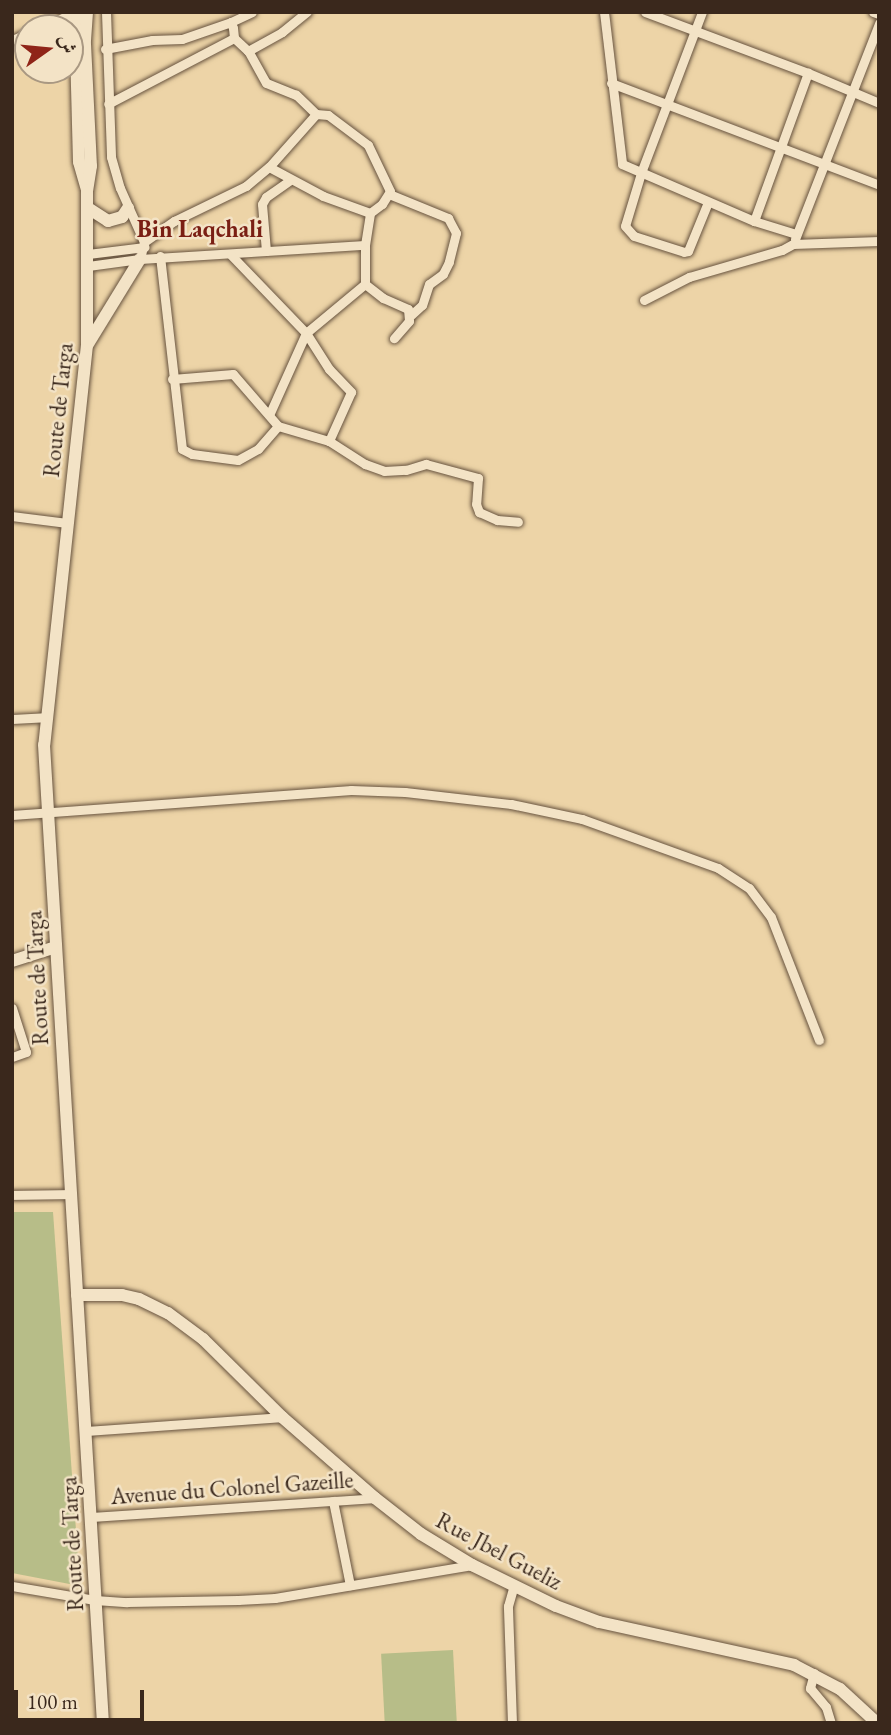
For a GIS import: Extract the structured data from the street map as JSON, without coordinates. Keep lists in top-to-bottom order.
{
  "streets": {
    "main road": ["Route de Targa", "Rue Jbel Gueliz"],
    "street": ["Avenue du Colonel Gazeille"]
  },
  "crossings": [
    ["Route de Targa", "Avenue du Colonel Gazeille"],
    ["Route de Targa", "Rue Jbel Gueliz"],
    ["Avenue du Colonel Gazeille", "Rue Jbel Gueliz"]
  ],
  "districts": ["Bin Laqchali"],
  "scale_bar": "100 m",
  "north": "right"
}
